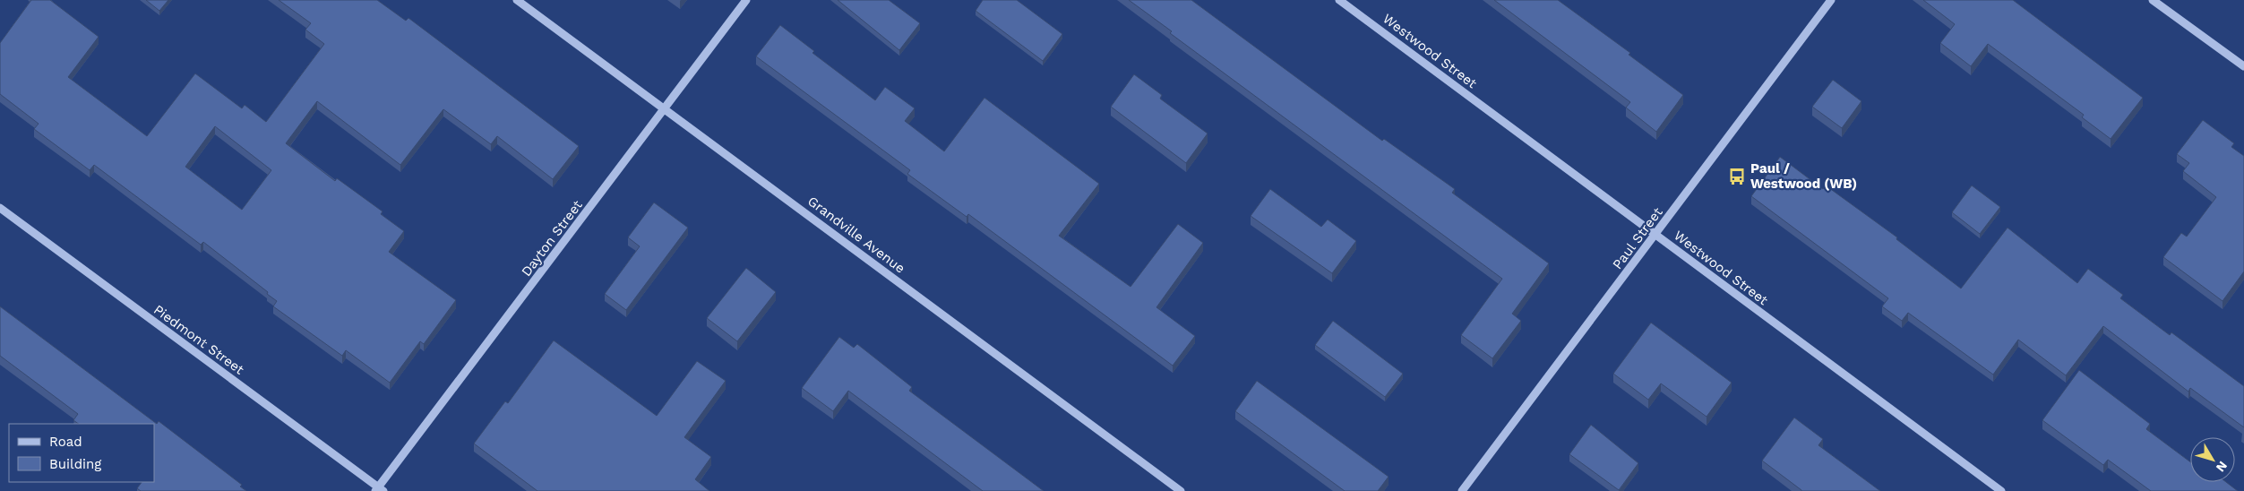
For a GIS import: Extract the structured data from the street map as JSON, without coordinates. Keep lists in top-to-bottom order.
{
  "streets": {
    "street": [
      "Westwood Street",
      "Grandville Avenue",
      "Dayton Street",
      "Paul Street",
      "Piedmont Street"
    ]
  },
  "crossings": [
    ["Westwood Street", "Paul Street"],
    ["Grandville Avenue", "Dayton Street"],
    ["Dayton Street", "Piedmont Street"]
  ],
  "places": {
    "bus stop": ["Paul / Westwood (WB)"]
  },
  "legend": ["Road", "Building"],
  "north": "bottom right"
}
